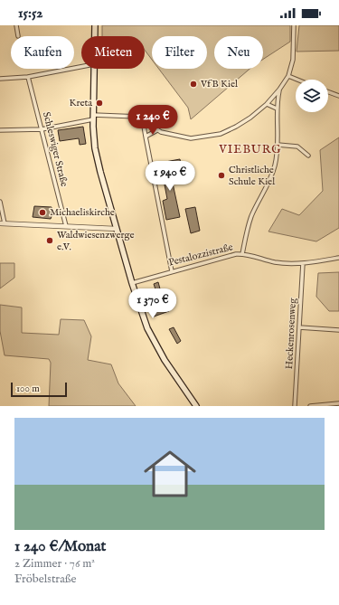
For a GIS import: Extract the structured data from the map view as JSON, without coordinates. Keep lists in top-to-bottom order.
{
  "streets": {
    "street": ["Schleswiger Straße", "Pestalozzistraße", "Heckenrosenweg"]
  },
  "crossings": [
    ["Pestalozzistraße", "Heckenrosenweg"]
  ],
  "districts": ["VIEBURG"],
  "places": [
    "VfB Kiel",
    "Kreta",
    "Christliche Schule Kiel",
    "Michaeliskirche",
    "Waldwiesenzwerge e.V."
  ],
  "scale_bar": "100 m",
  "page": {
    "status": "15:52",
    "chip": [
      "Kaufen",
      "Mieten",
      "Filter",
      "Neu"
    ],
    "price": ["1 240 €", "1 940 €", "1 370 €"],
    "scale": "100 m",
    "list": [
      {
        "name": "1 240 €/Monat",
        "note": "2 Zimmer · 76 m² · Fröbelstraße"
      }
    ]
  }
}
